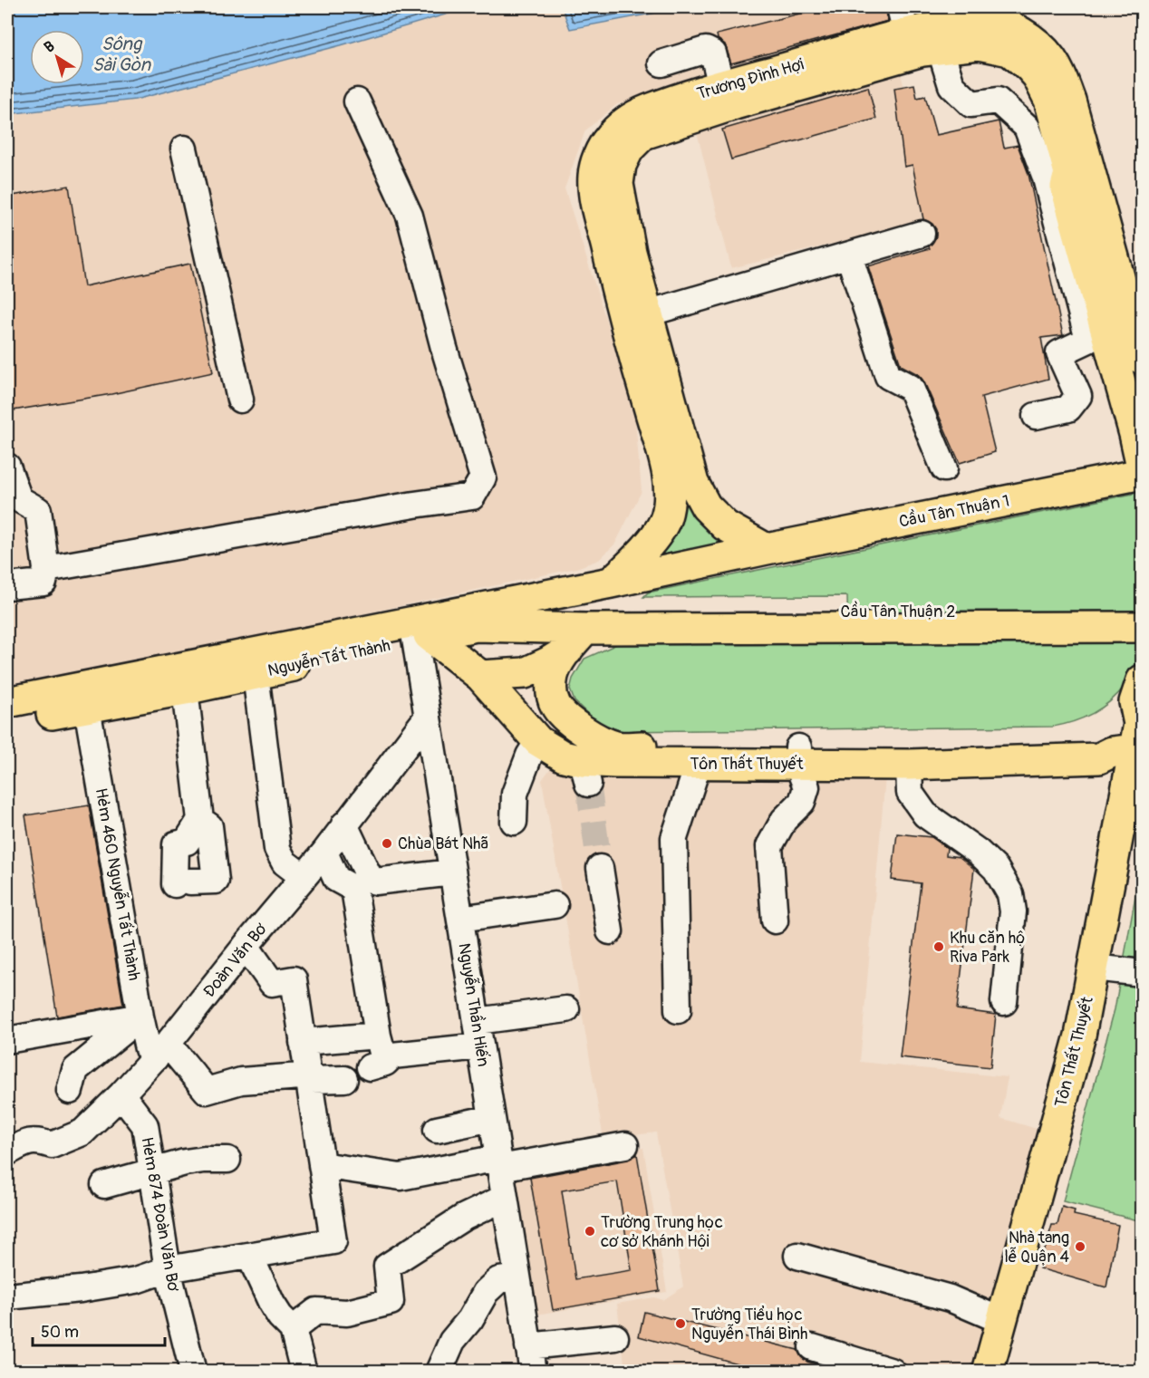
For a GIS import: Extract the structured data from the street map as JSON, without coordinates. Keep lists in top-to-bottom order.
{
  "streets": {
    "main road": [
      "Trương Đình Hợi",
      "Cầu Tân Thuận 1",
      "Cầu Tân Thuận 2",
      "Nguyễn Tất Thành",
      "Tôn Thất Thuyết"
    ],
    "street": [
      "Hẻm 460 Nguyễn Tất Thành",
      "Đoàn Văn Bơ",
      "Nguyễn Thần Hiến",
      "Hẻm 874 Đoàn Văn Bơ"
    ]
  },
  "crossings": [
    ["Trương Đình Hợi", "Cầu Tân Thuận 1"],
    ["Trương Đình Hợi", "Nguyễn Tất Thành"],
    ["Cầu Tân Thuận 1", "Nguyễn Tất Thành"],
    ["Cầu Tân Thuận 2", "Nguyễn Tất Thành"],
    ["Nguyễn Tất Thành", "Tôn Thất Thuyết"],
    ["Nguyễn Tất Thành", "Hẻm 460 Nguyễn Tất Thành"],
    ["Nguyễn Tất Thành", "Nguyễn Thần Hiến"],
    ["Tôn Thất Thuyết", "Nguyễn Thần Hiến"],
    ["Hẻm 460 Nguyễn Tất Thành", "Đoàn Văn Bơ"],
    ["Đoàn Văn Bơ", "Nguyễn Thần Hiến"],
    ["Đoàn Văn Bơ", "Hẻm 874 Đoàn Văn Bơ"]
  ],
  "water": ["Sông Sài Gòn"],
  "places": [
    "Chùa Bát Nhã",
    "Khu căn hộ Riva Park",
    "Trường Trung học cơ sở Khánh Hội",
    "Nhà tang lễ Quận 4",
    "Trường Tiểu học Nguyễn Thái Bình"
  ],
  "scale_bar": "50 m",
  "north": "top left"
}
